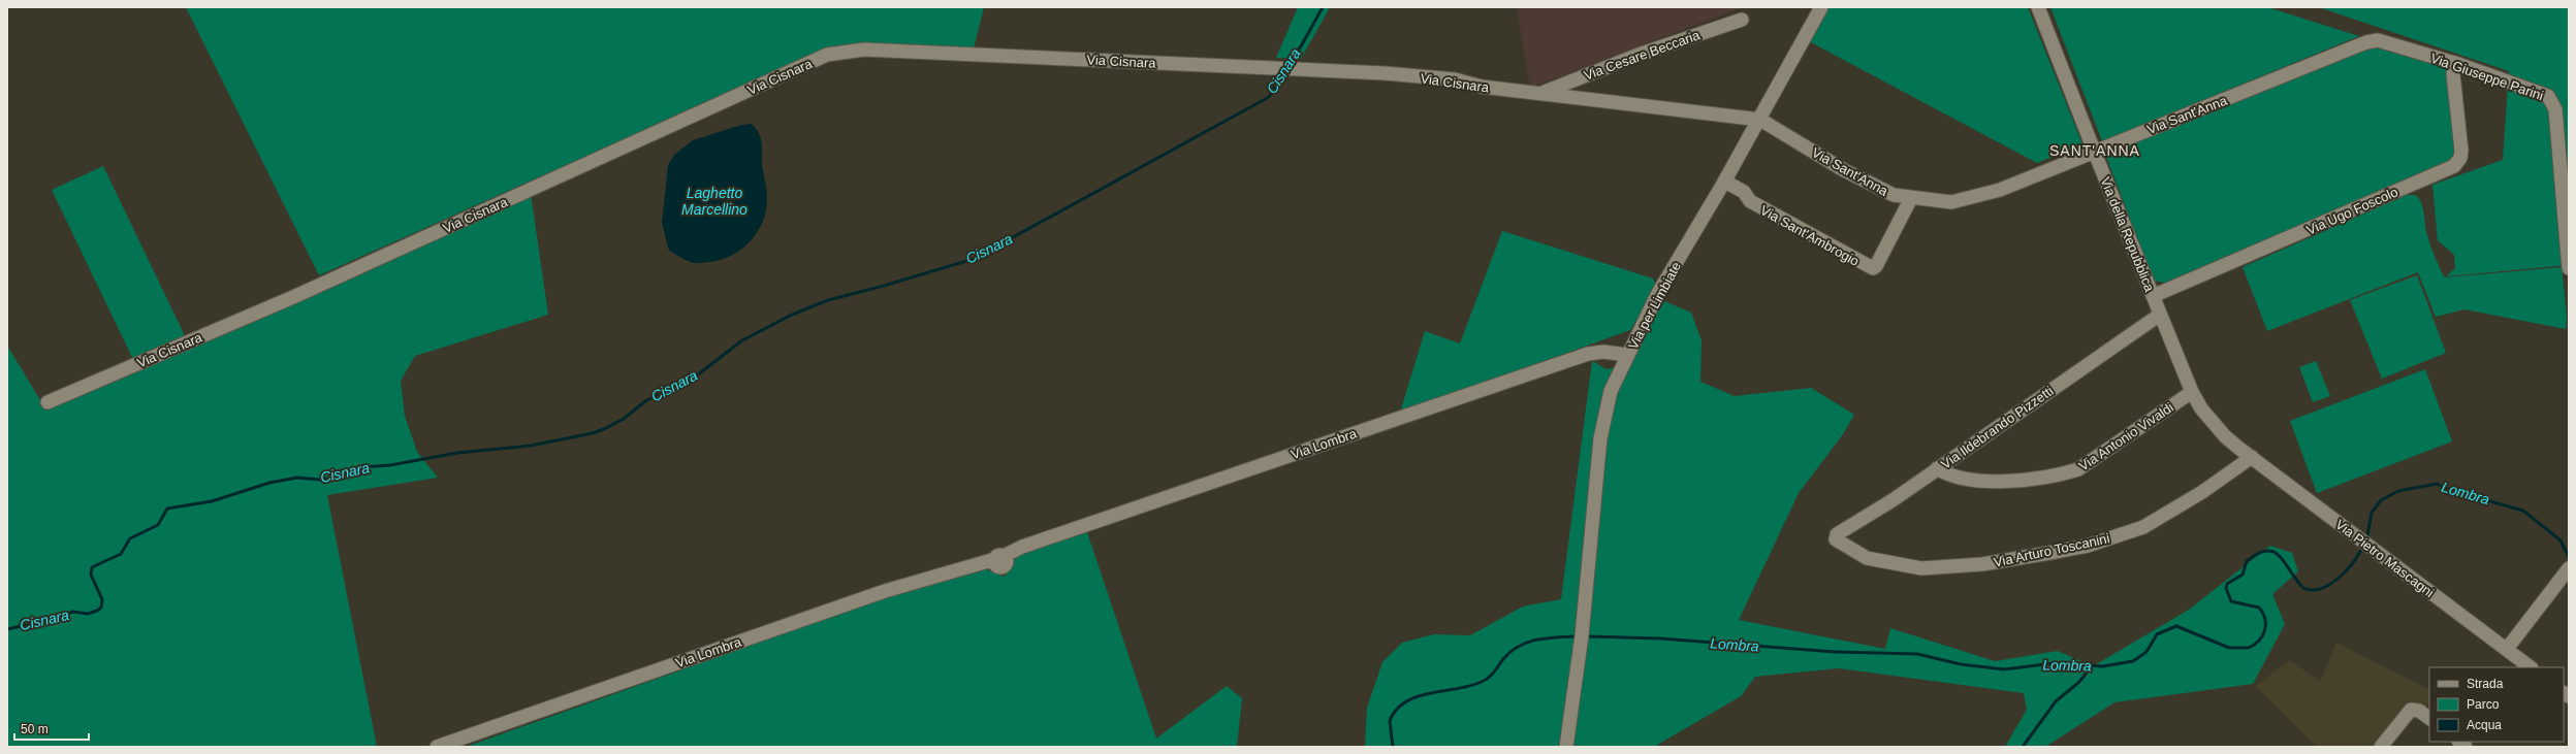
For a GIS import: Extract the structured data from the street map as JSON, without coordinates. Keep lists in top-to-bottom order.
{
  "streets": {
    "street": [
      "Via Cesare Beccaria",
      "Via Cisnara",
      "Via Giuseppe Parini",
      "Via Sant'Anna",
      "Via Ugo Foscolo",
      "Via della Repubblica",
      "Via Sant'Ambrogio",
      "Via per Limbiate",
      "Via Ildebrando Pizzetti",
      "Via Antonio Vivaldi",
      "Via Lombra",
      "Via Arturo Toscanini",
      "Via Pietro Mascagni"
    ]
  },
  "crossings": [
    ["Via Cesare Beccaria", "Via Cisnara"],
    ["Via Cisnara", "Via Sant'Anna"],
    ["Via Giuseppe Parini", "Via Sant'Anna"],
    ["Via Giuseppe Parini", "Via Ugo Foscolo"],
    ["Via Sant'Anna", "Via della Repubblica"],
    ["Via Sant'Anna", "Via Sant'Ambrogio"],
    ["Via Sant'Anna", "Via per Limbiate"],
    ["Via Ugo Foscolo", "Via della Repubblica"],
    ["Via della Repubblica", "Via Ildebrando Pizzetti"],
    ["Via della Repubblica", "Via Antonio Vivaldi"],
    ["Via della Repubblica", "Via Pietro Mascagni"],
    ["Via Sant'Ambrogio", "Via per Limbiate"],
    ["Via per Limbiate", "Via Lombra"],
    ["Via Ildebrando Pizzetti", "Via Antonio Vivaldi"],
    ["Via Ildebrando Pizzetti", "Via Arturo Toscanini"],
    ["Via Arturo Toscanini", "Via Pietro Mascagni"]
  ],
  "districts": ["SANT'ANNA"],
  "water": ["Cisnara", "Laghetto Marcellino", "Lombra"],
  "legend": ["Strada", "Parco", "Acqua"],
  "scale_bar": "50 m"
}
